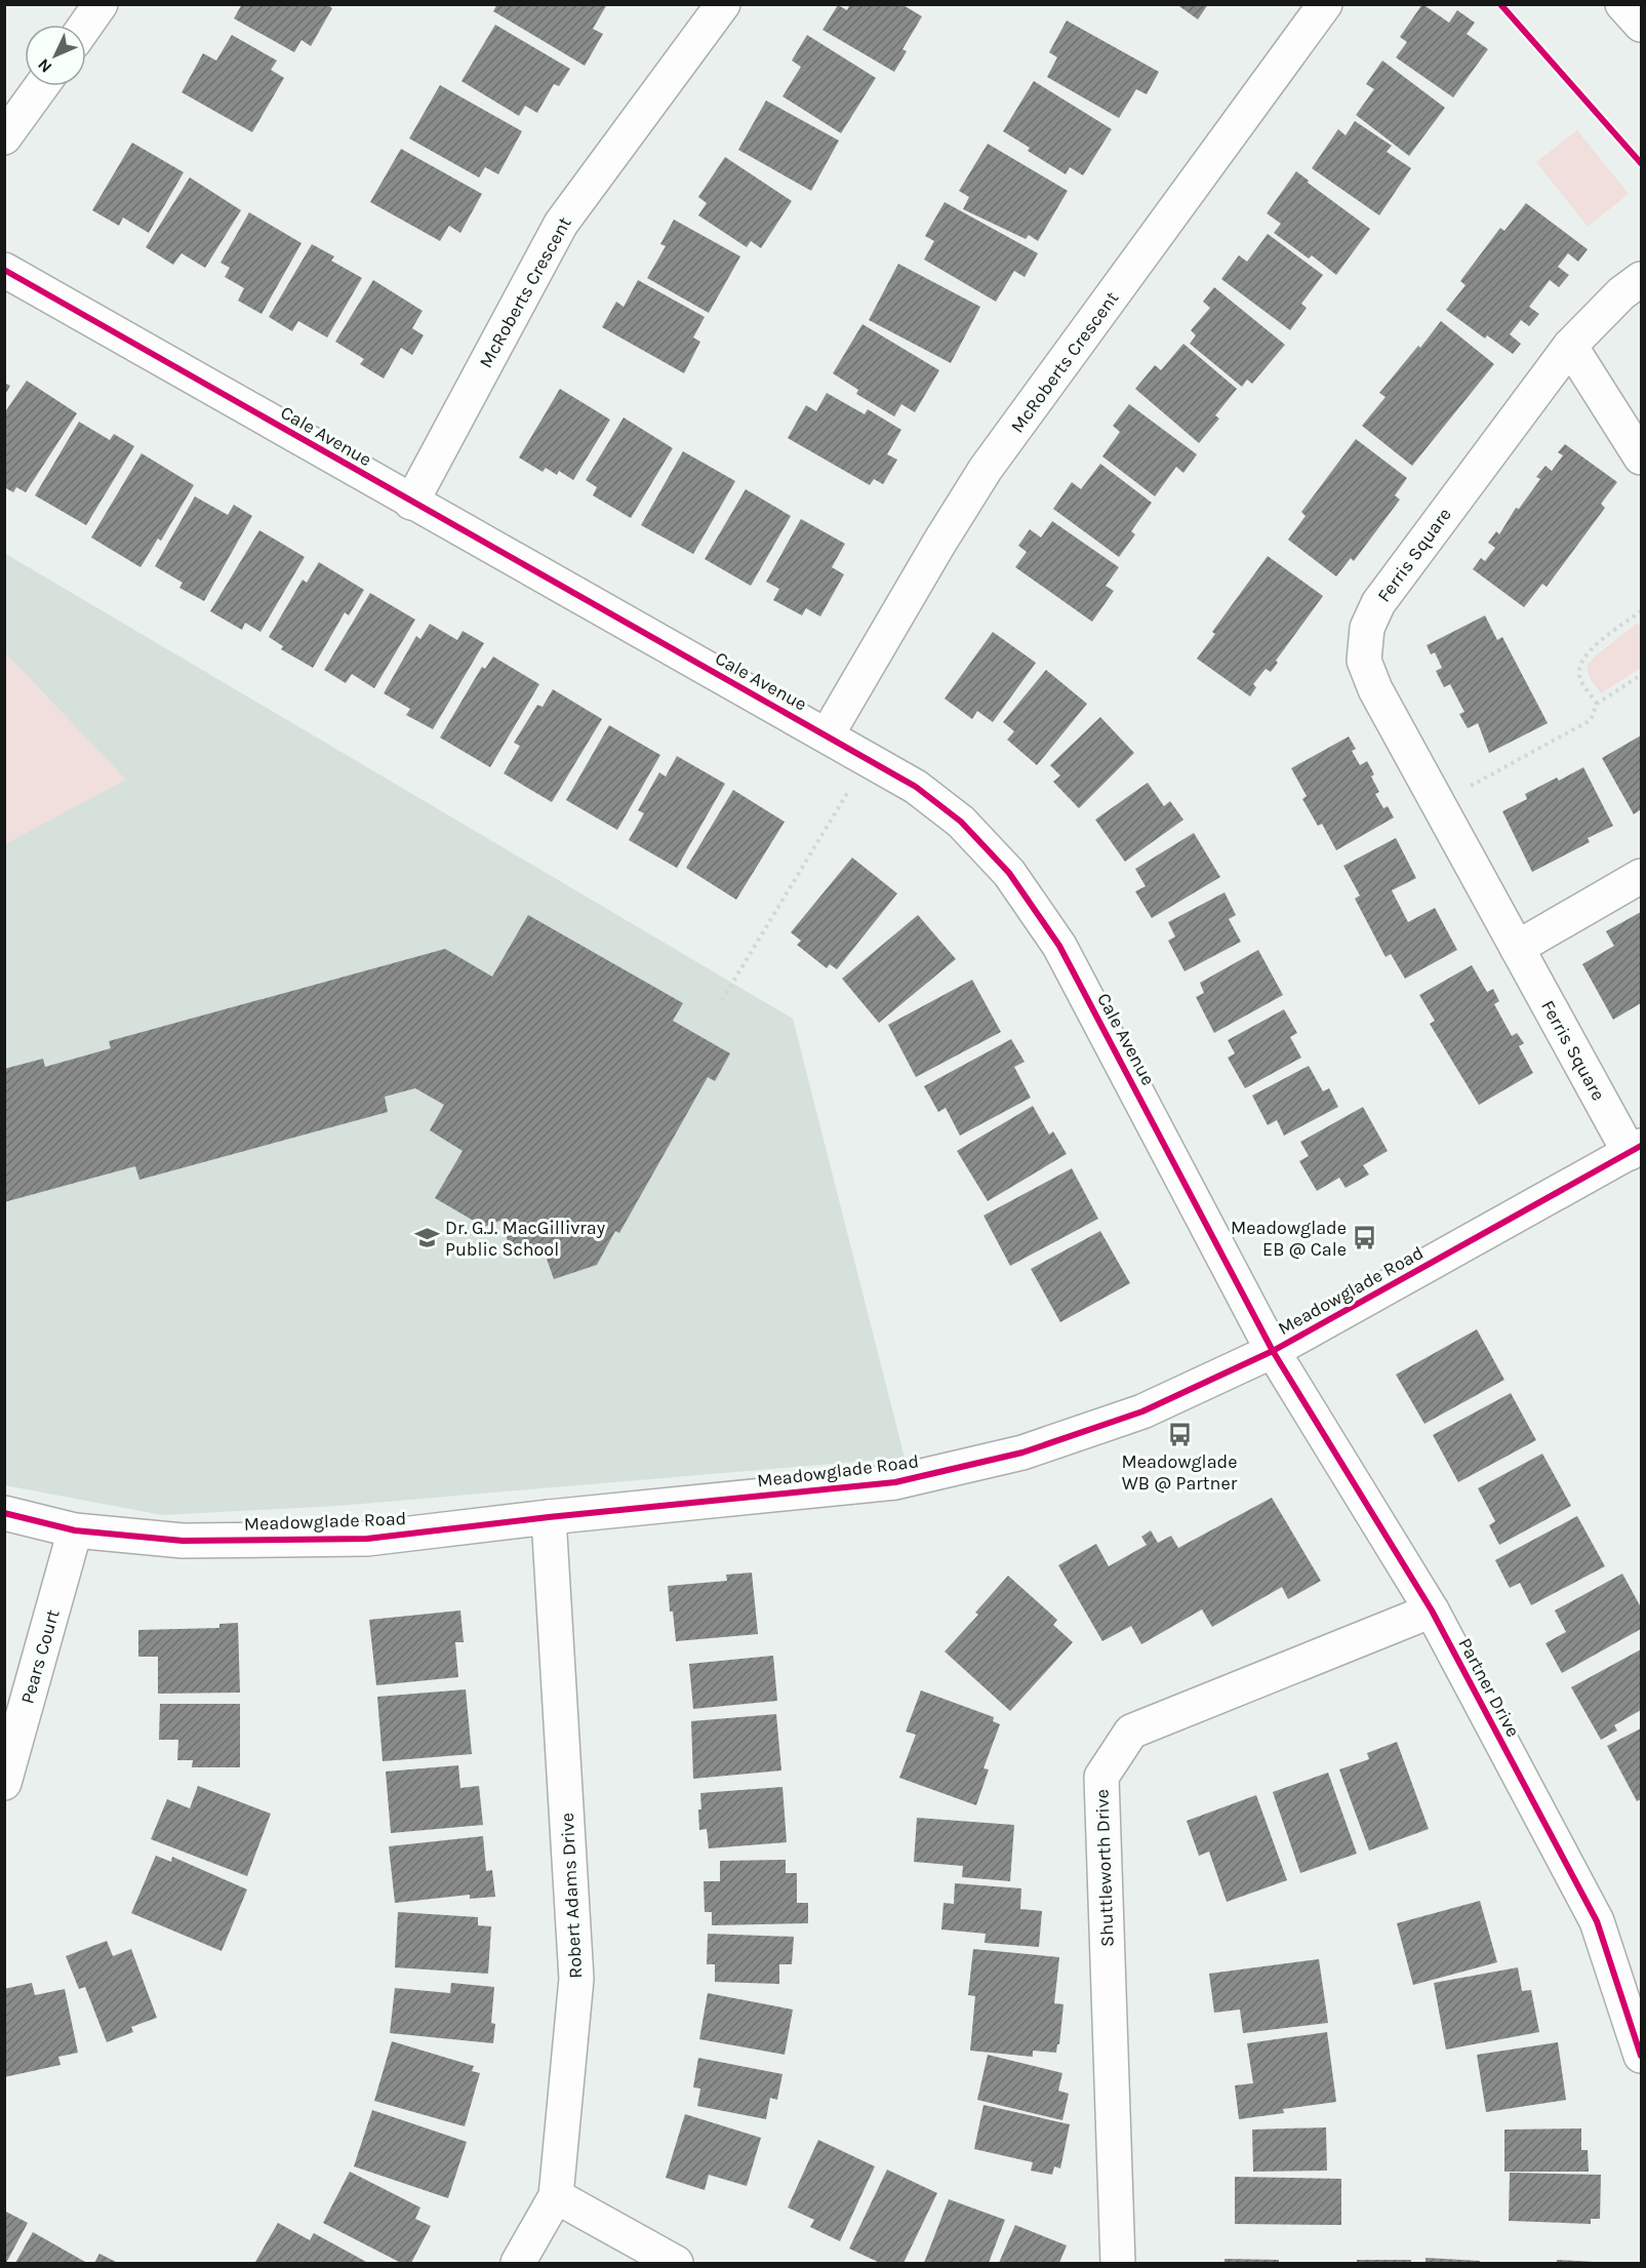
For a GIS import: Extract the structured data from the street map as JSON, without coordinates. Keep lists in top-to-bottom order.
{
  "streets": {
    "street": [
      "McRoberts Crescent",
      "Cale Avenue",
      "Ferris Square",
      "Meadowglade Road",
      "Pears Court",
      "Partner Drive",
      "Shuttleworth Drive",
      "Robert Adams Drive"
    ]
  },
  "crossings": [
    ["McRoberts Crescent", "Cale Avenue"],
    ["Cale Avenue", "Meadowglade Road"],
    ["Cale Avenue", "Partner Drive"],
    ["Ferris Square", "Meadowglade Road"],
    ["Meadowglade Road", "Pears Court"],
    ["Meadowglade Road", "Partner Drive"],
    ["Meadowglade Road", "Robert Adams Drive"],
    ["Partner Drive", "Shuttleworth Drive"]
  ],
  "places": {
    "school or university": ["Dr. G.J. MacGillivray Public School"],
    "bus stop": ["Meadowglade EB @ Cale", "Meadowglade WB @ Partner"]
  },
  "north": "bottom left"
}
